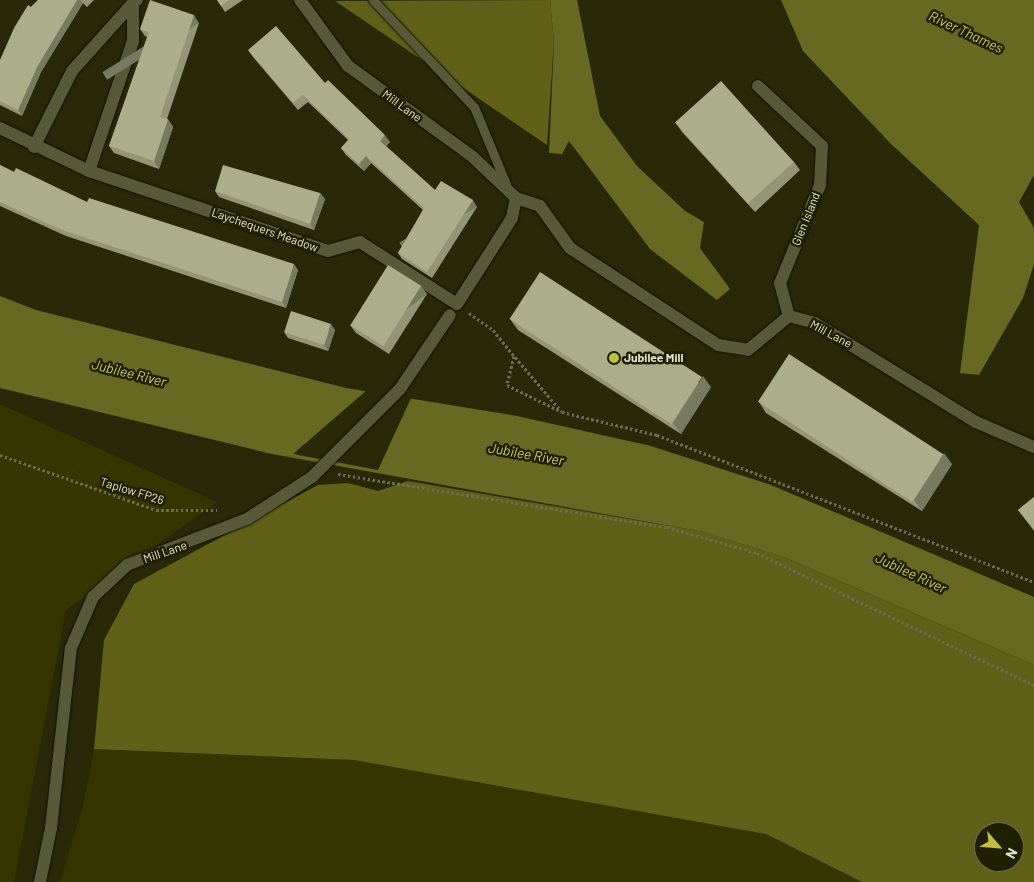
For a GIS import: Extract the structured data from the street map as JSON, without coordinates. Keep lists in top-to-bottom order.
{
  "streets": {
    "street": ["Mill Lane", "Glen Island", "Laychequers Meadow"],
    "path": ["Taplow FP26"]
  },
  "crossings": [
    ["Mill Lane", "Glen Island"],
    ["Mill Lane", "Laychequers Meadow"]
  ],
  "water": ["River Thames", "Jubilee River"],
  "places": ["Jubilee Mill"],
  "north": "bottom right"
}
